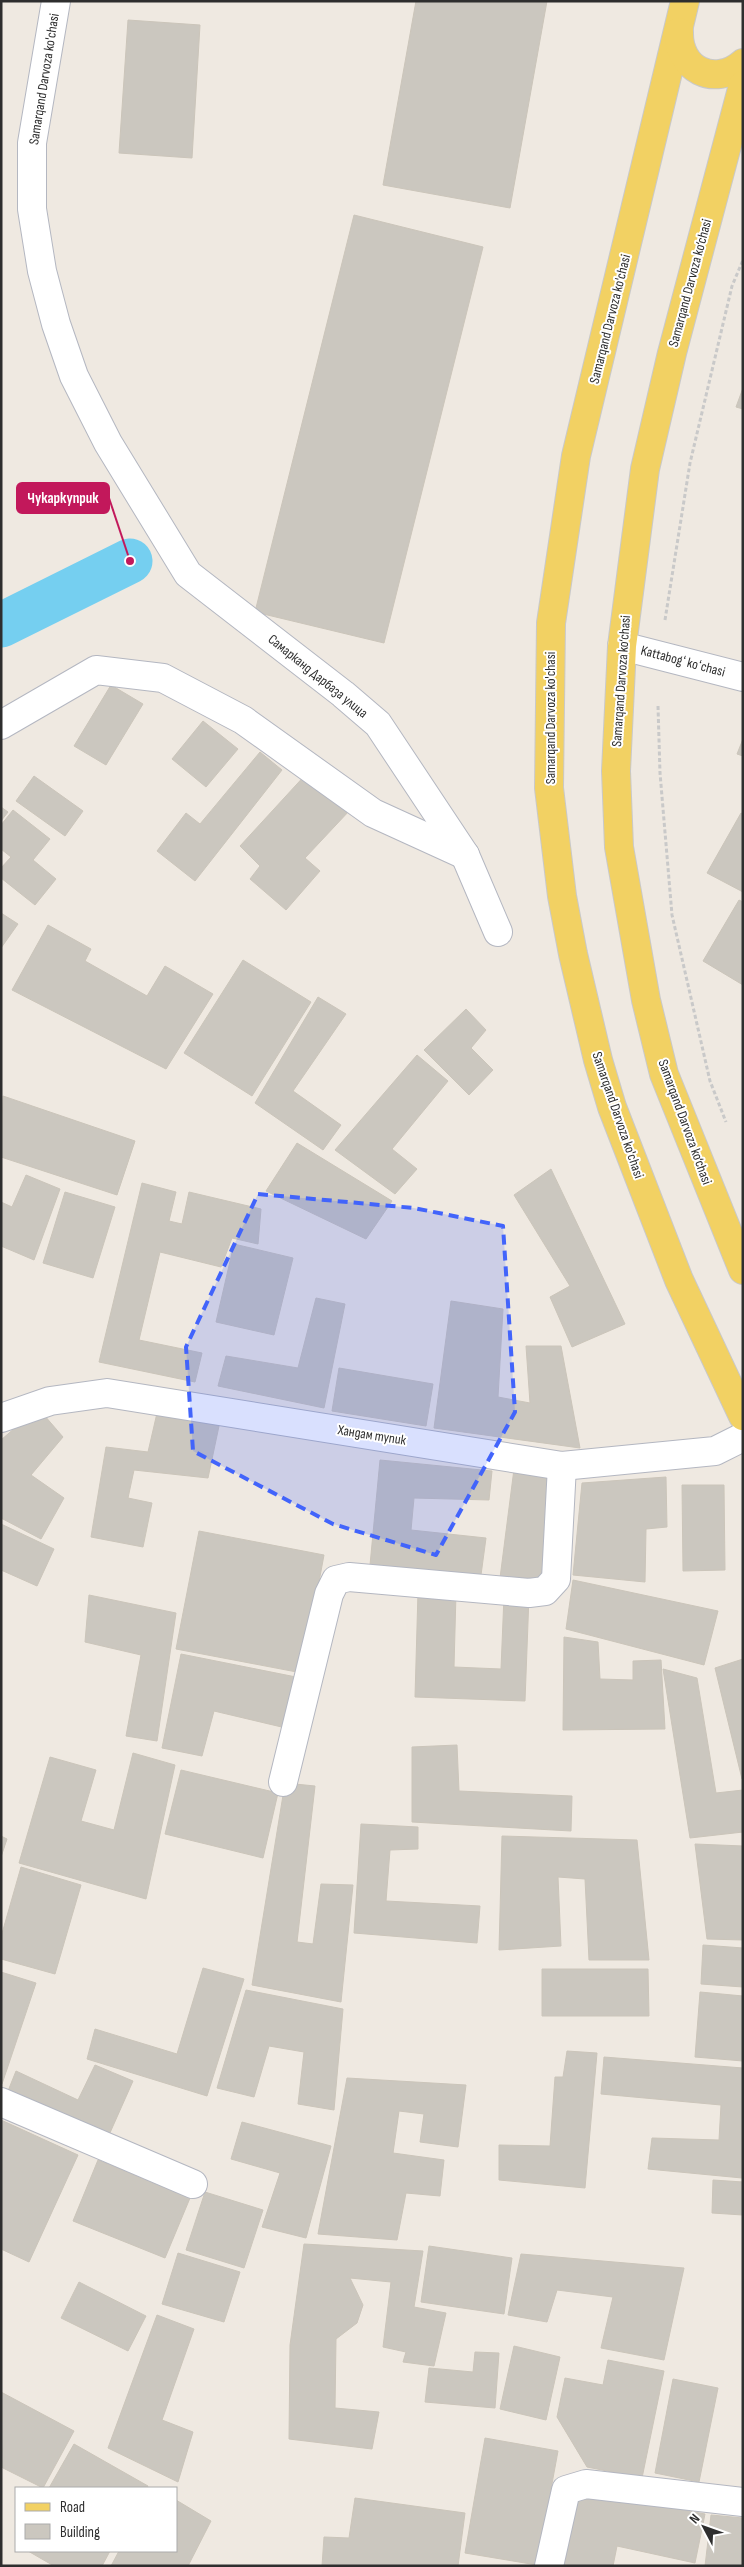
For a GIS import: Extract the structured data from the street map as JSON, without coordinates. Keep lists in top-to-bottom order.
{
  "streets": {
    "main road": ["Samarqand Darvoza ko'chasi", "Samarqand Darvoza ko‘chasi"],
    "street": ["Kattabogʻ koʻchasi", "Самарканд Дарбаза улица", "Хандам тупик"]
  },
  "crossings": [
    ["Samarqand Darvoza ko'chasi", "Самарканд Дарбаза улица"],
    ["Samarqand Darvoza ko‘chasi", "Kattabogʻ koʻchasi"]
  ],
  "places": ["Чукаркуприк"],
  "legend": ["Road", "Building"],
  "north": "top left"
}
